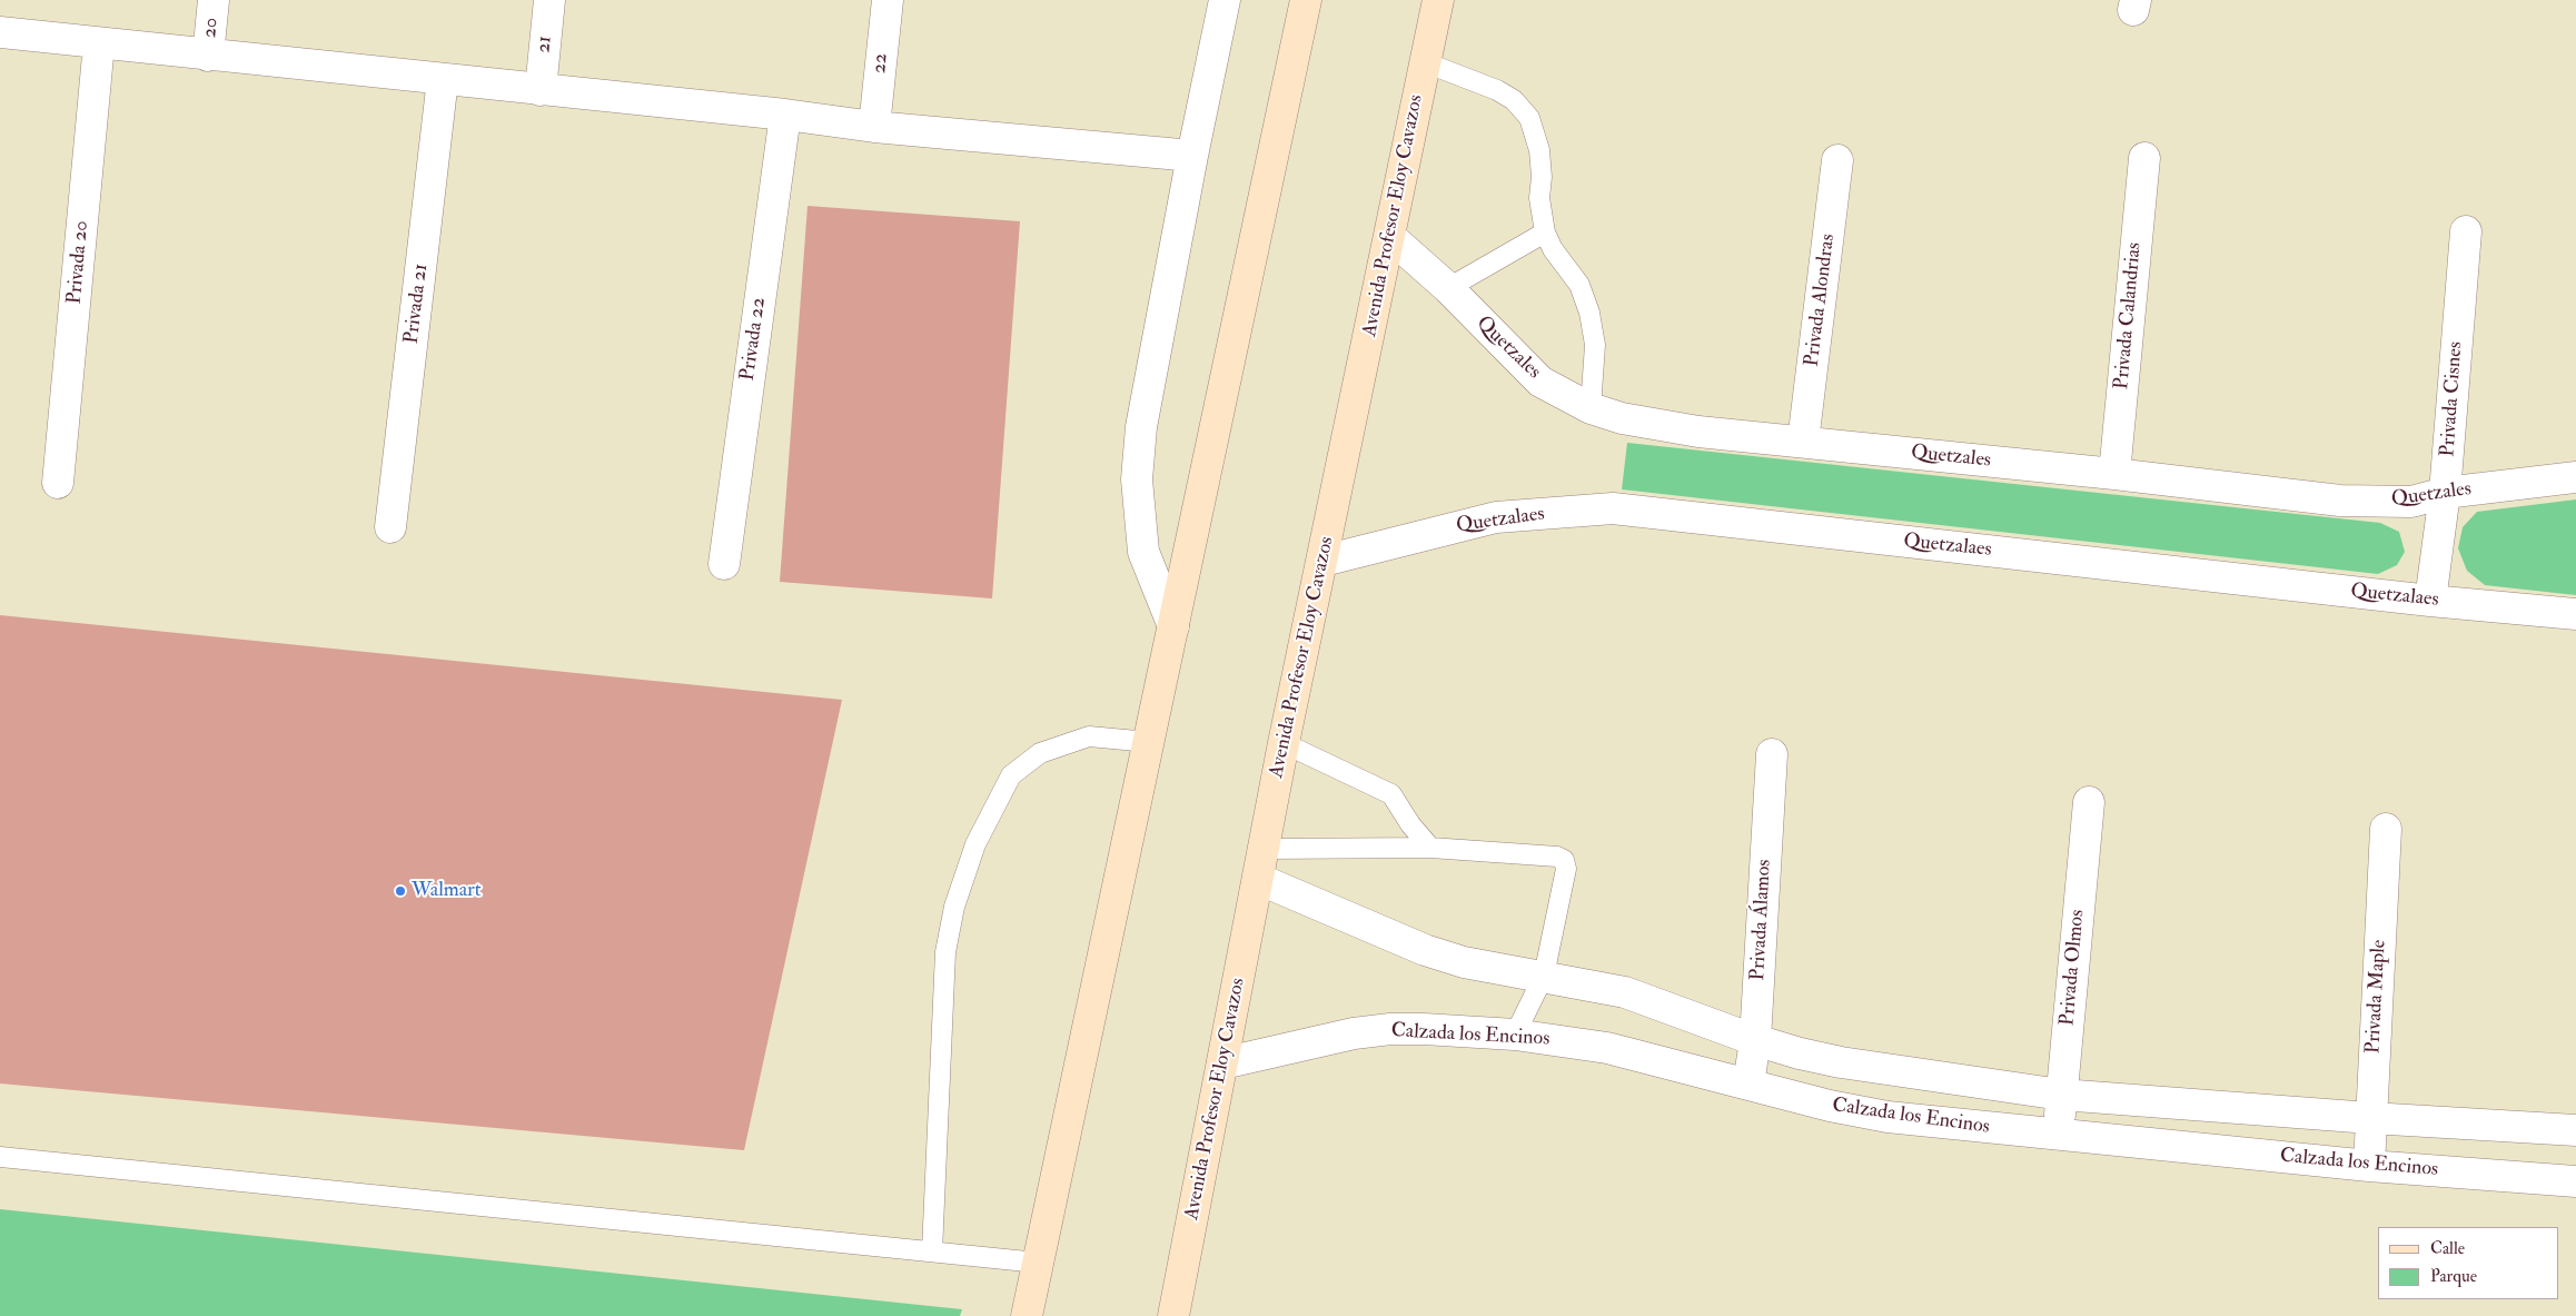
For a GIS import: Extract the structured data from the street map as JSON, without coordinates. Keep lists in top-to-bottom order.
{
  "streets": {
    "main road": ["Avenida Profesor Eloy Cavazos"],
    "street": [
      "20",
      "21",
      "22",
      "Privada 20",
      "Privada Alondras",
      "Privada 21",
      "Privada Calandrias",
      "Privada 22",
      "Quetzales",
      "Privada Cisnes",
      "Quetzalaes",
      "Privada Álamos",
      "Privada Olmos",
      "Privada Maple",
      "Calzada los Encinos"
    ]
  },
  "crossings": [
    ["Avenida Profesor Eloy Cavazos", "Quetzales"],
    ["Avenida Profesor Eloy Cavazos", "Quetzalaes"],
    ["Avenida Profesor Eloy Cavazos", "Calzada los Encinos"],
    ["Privada Alondras", "Quetzales"],
    ["Privada Calandrias", "Quetzales"],
    ["Quetzales", "Privada Cisnes"],
    ["Privada Cisnes", "Quetzalaes"],
    ["Privada Álamos", "Calzada los Encinos"],
    ["Privada Olmos", "Calzada los Encinos"],
    ["Privada Maple", "Calzada los Encinos"]
  ],
  "places": ["Walmart"],
  "legend": ["Calle", "Parque"]
}
